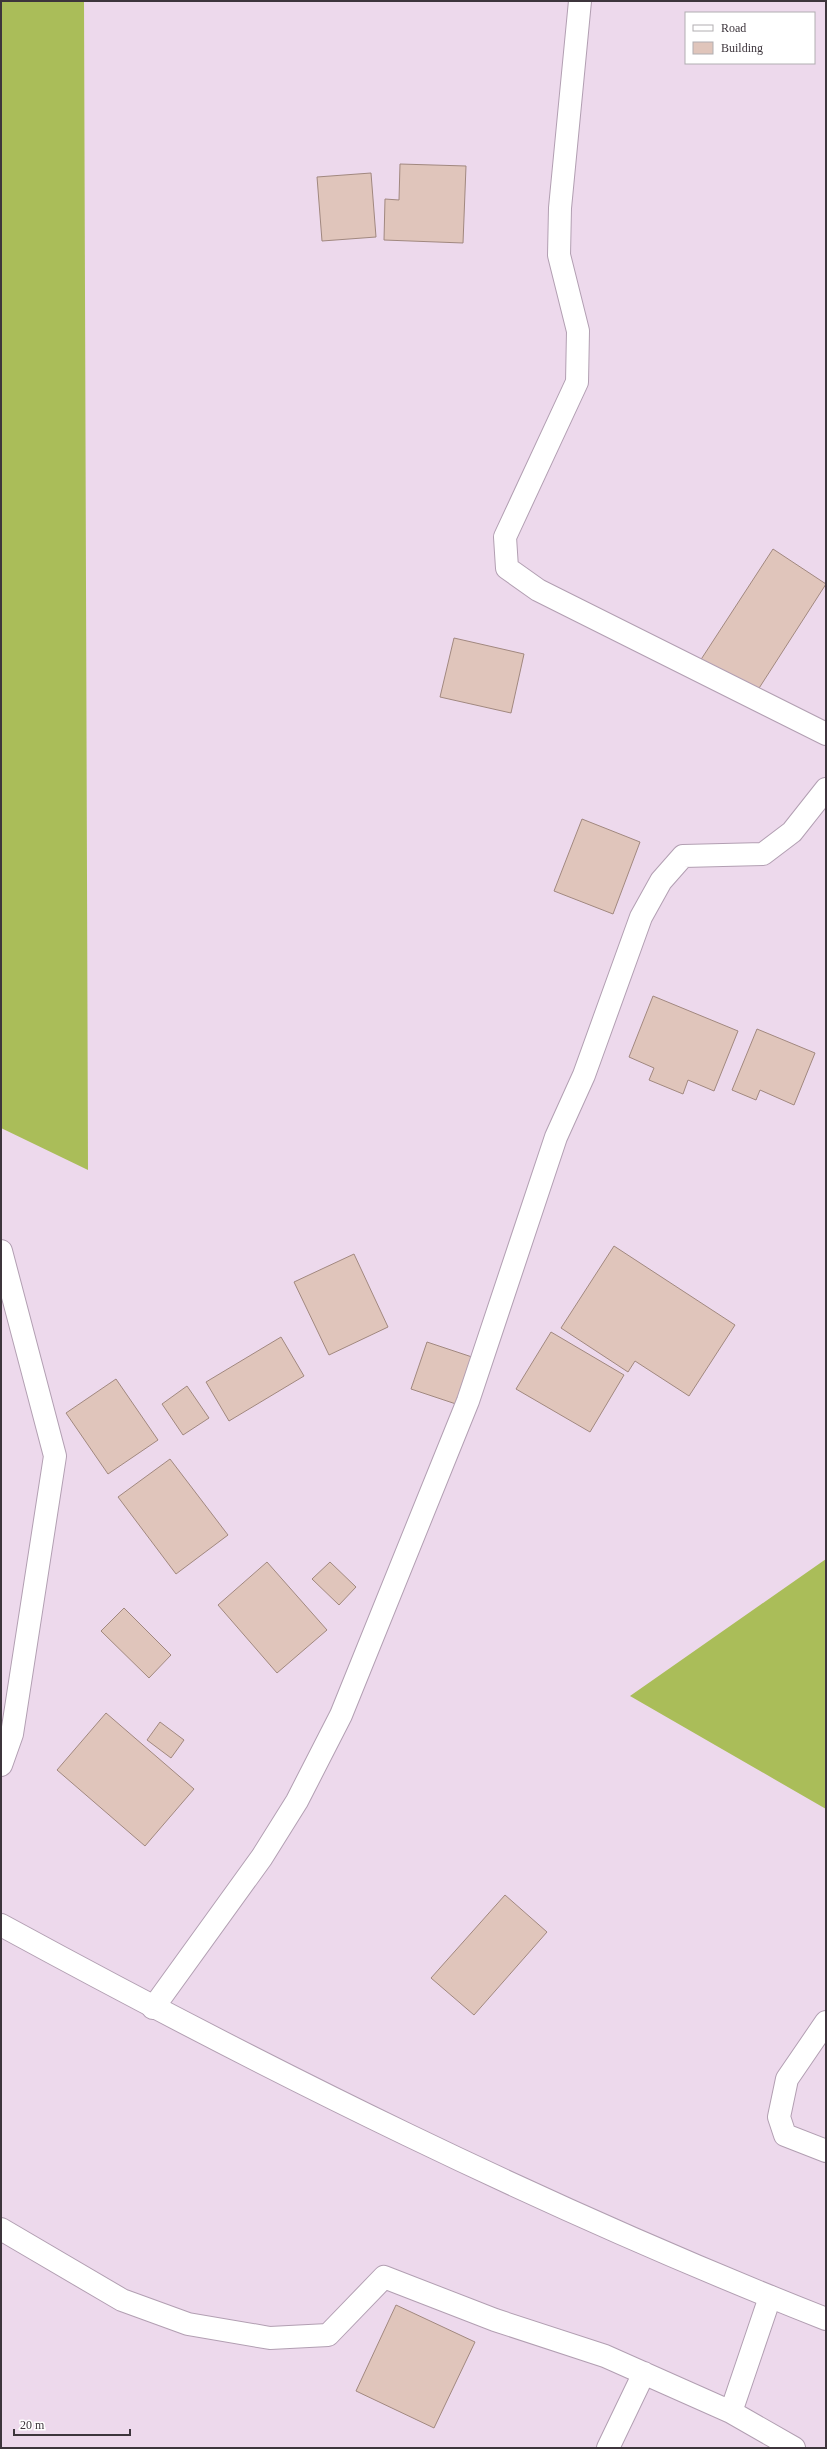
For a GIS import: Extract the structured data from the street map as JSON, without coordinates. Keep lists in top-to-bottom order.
{
  "legend": ["Road", "Building"],
  "scale_bar": "20 m"
}
